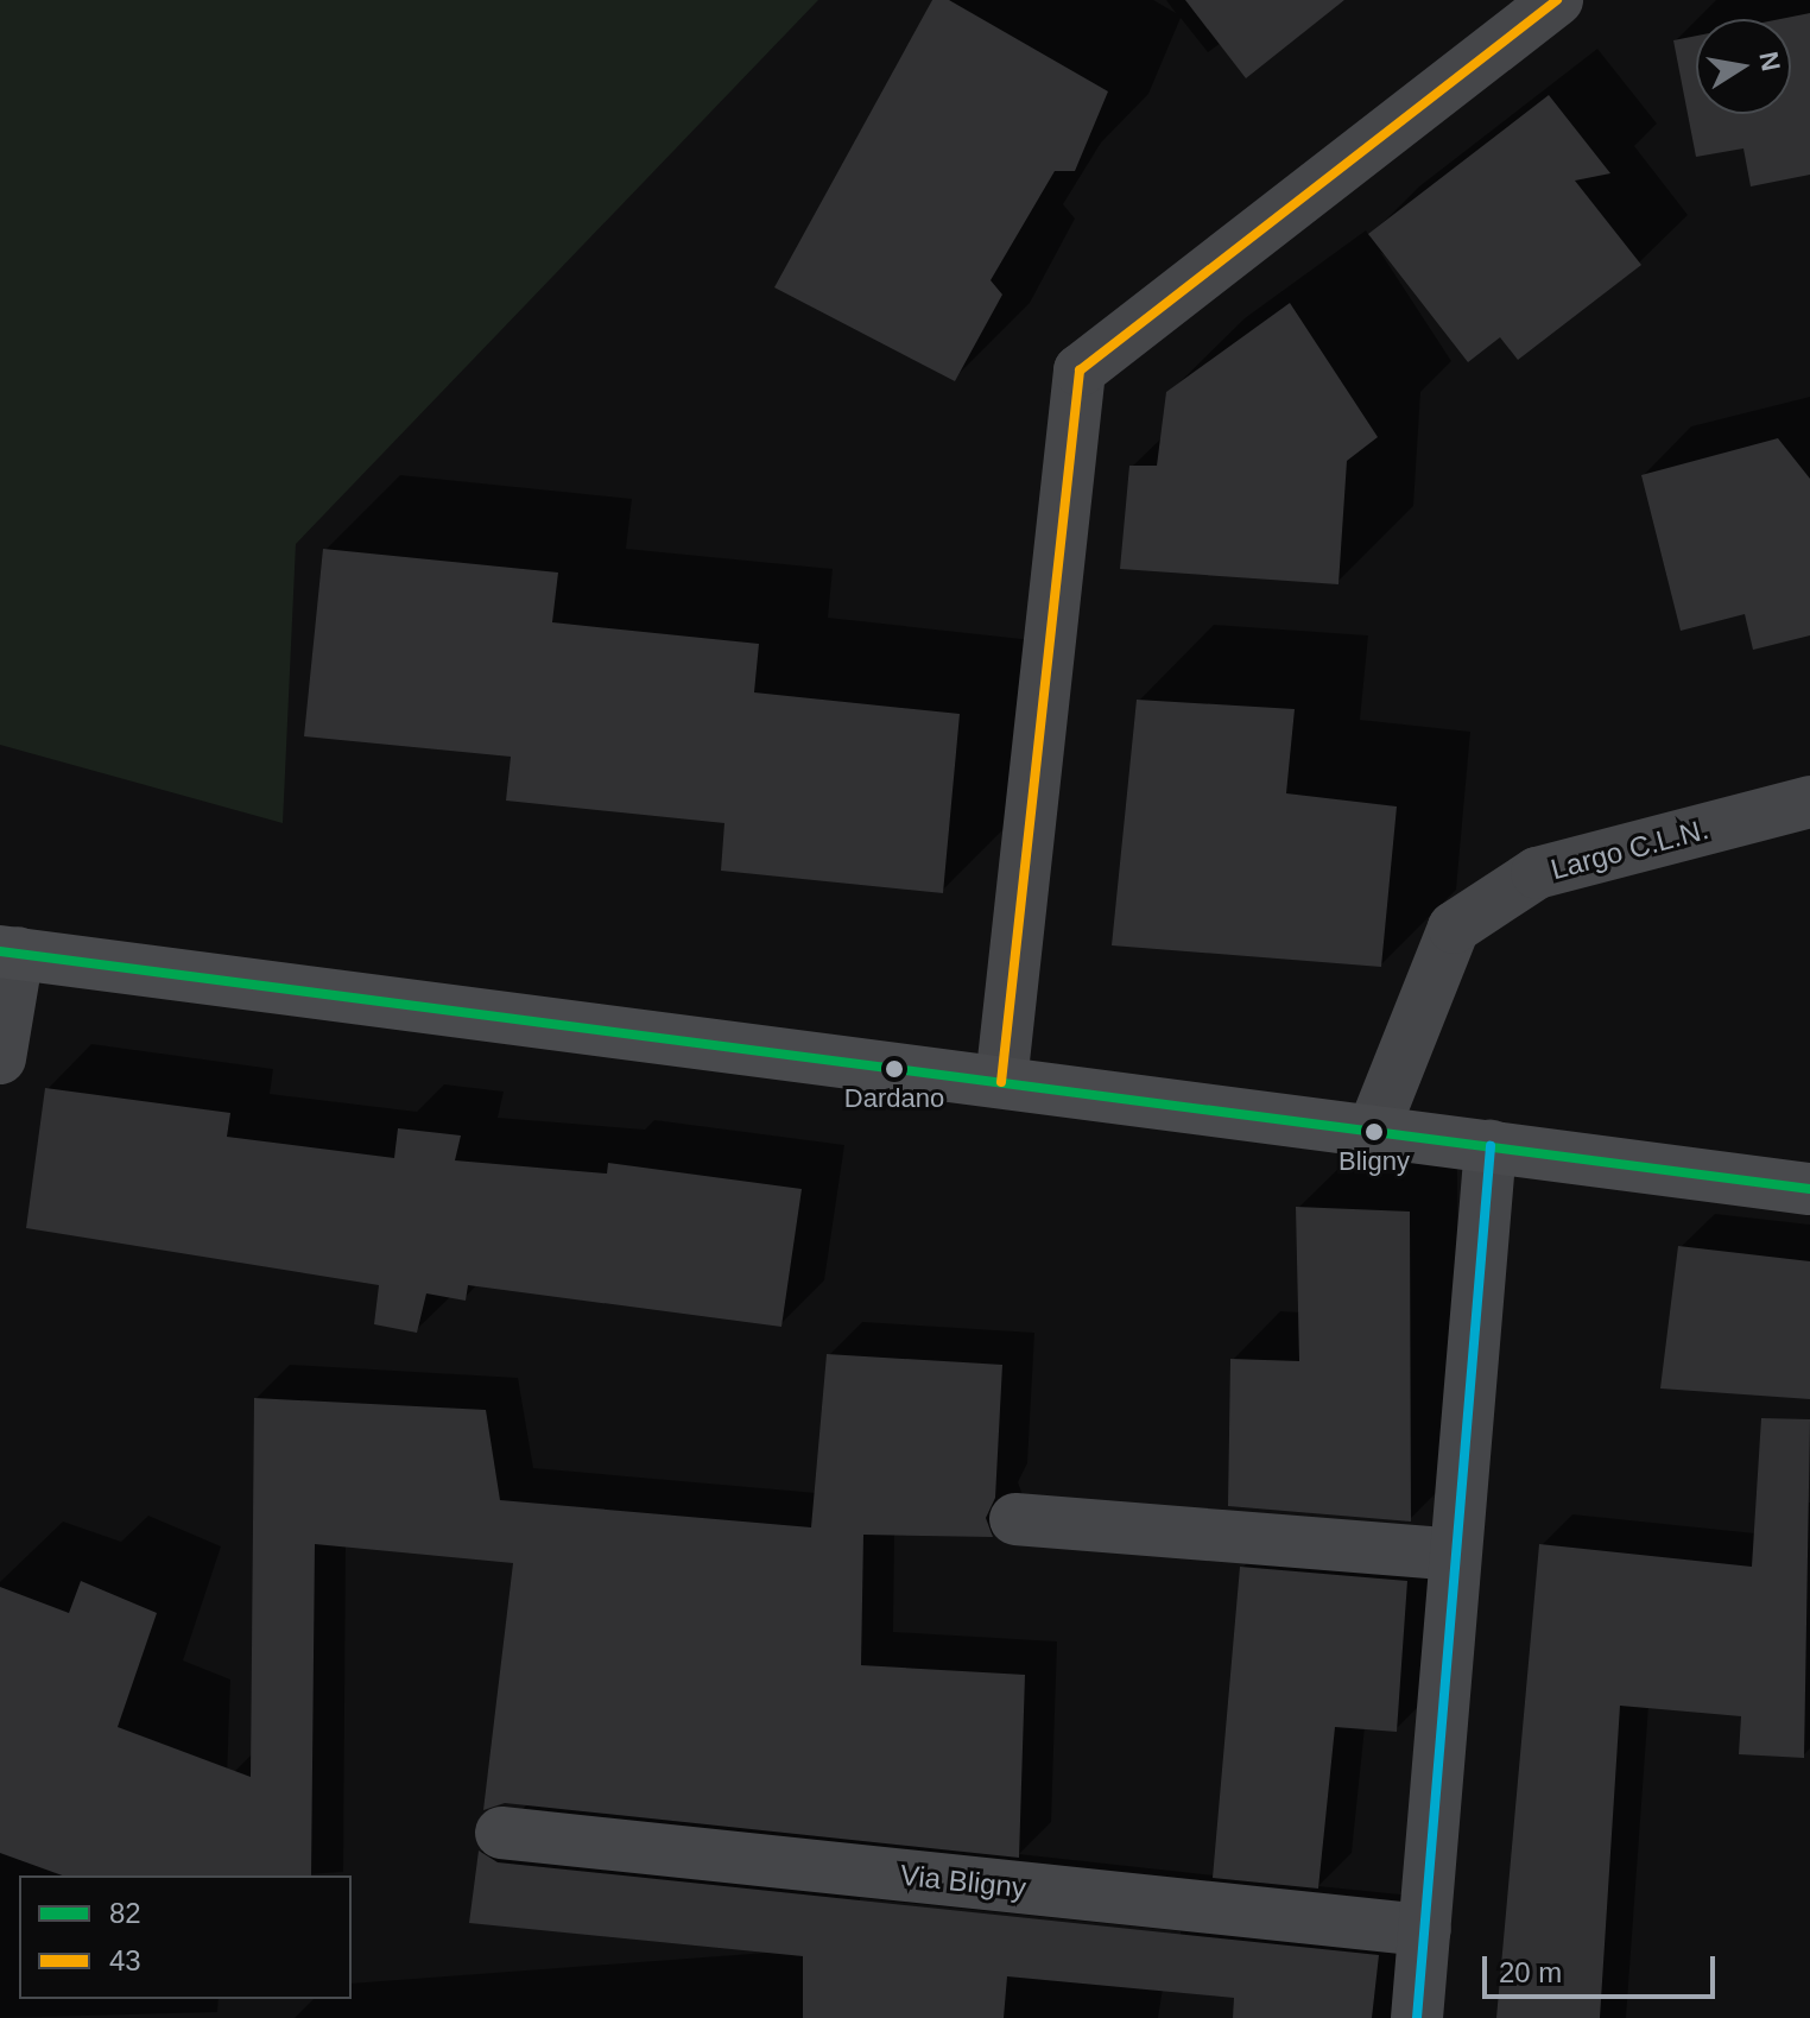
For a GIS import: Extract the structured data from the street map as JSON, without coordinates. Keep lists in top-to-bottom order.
{
  "streets": {
    "street": ["Largo C.L.N.", "Via Bligny"]
  },
  "places": ["Dardano", "Bligny"],
  "lines": ["transit line 43", "transit line 82"],
  "legend": ["82", "43"],
  "scale_bar": "20 m",
  "north": "right"
}
